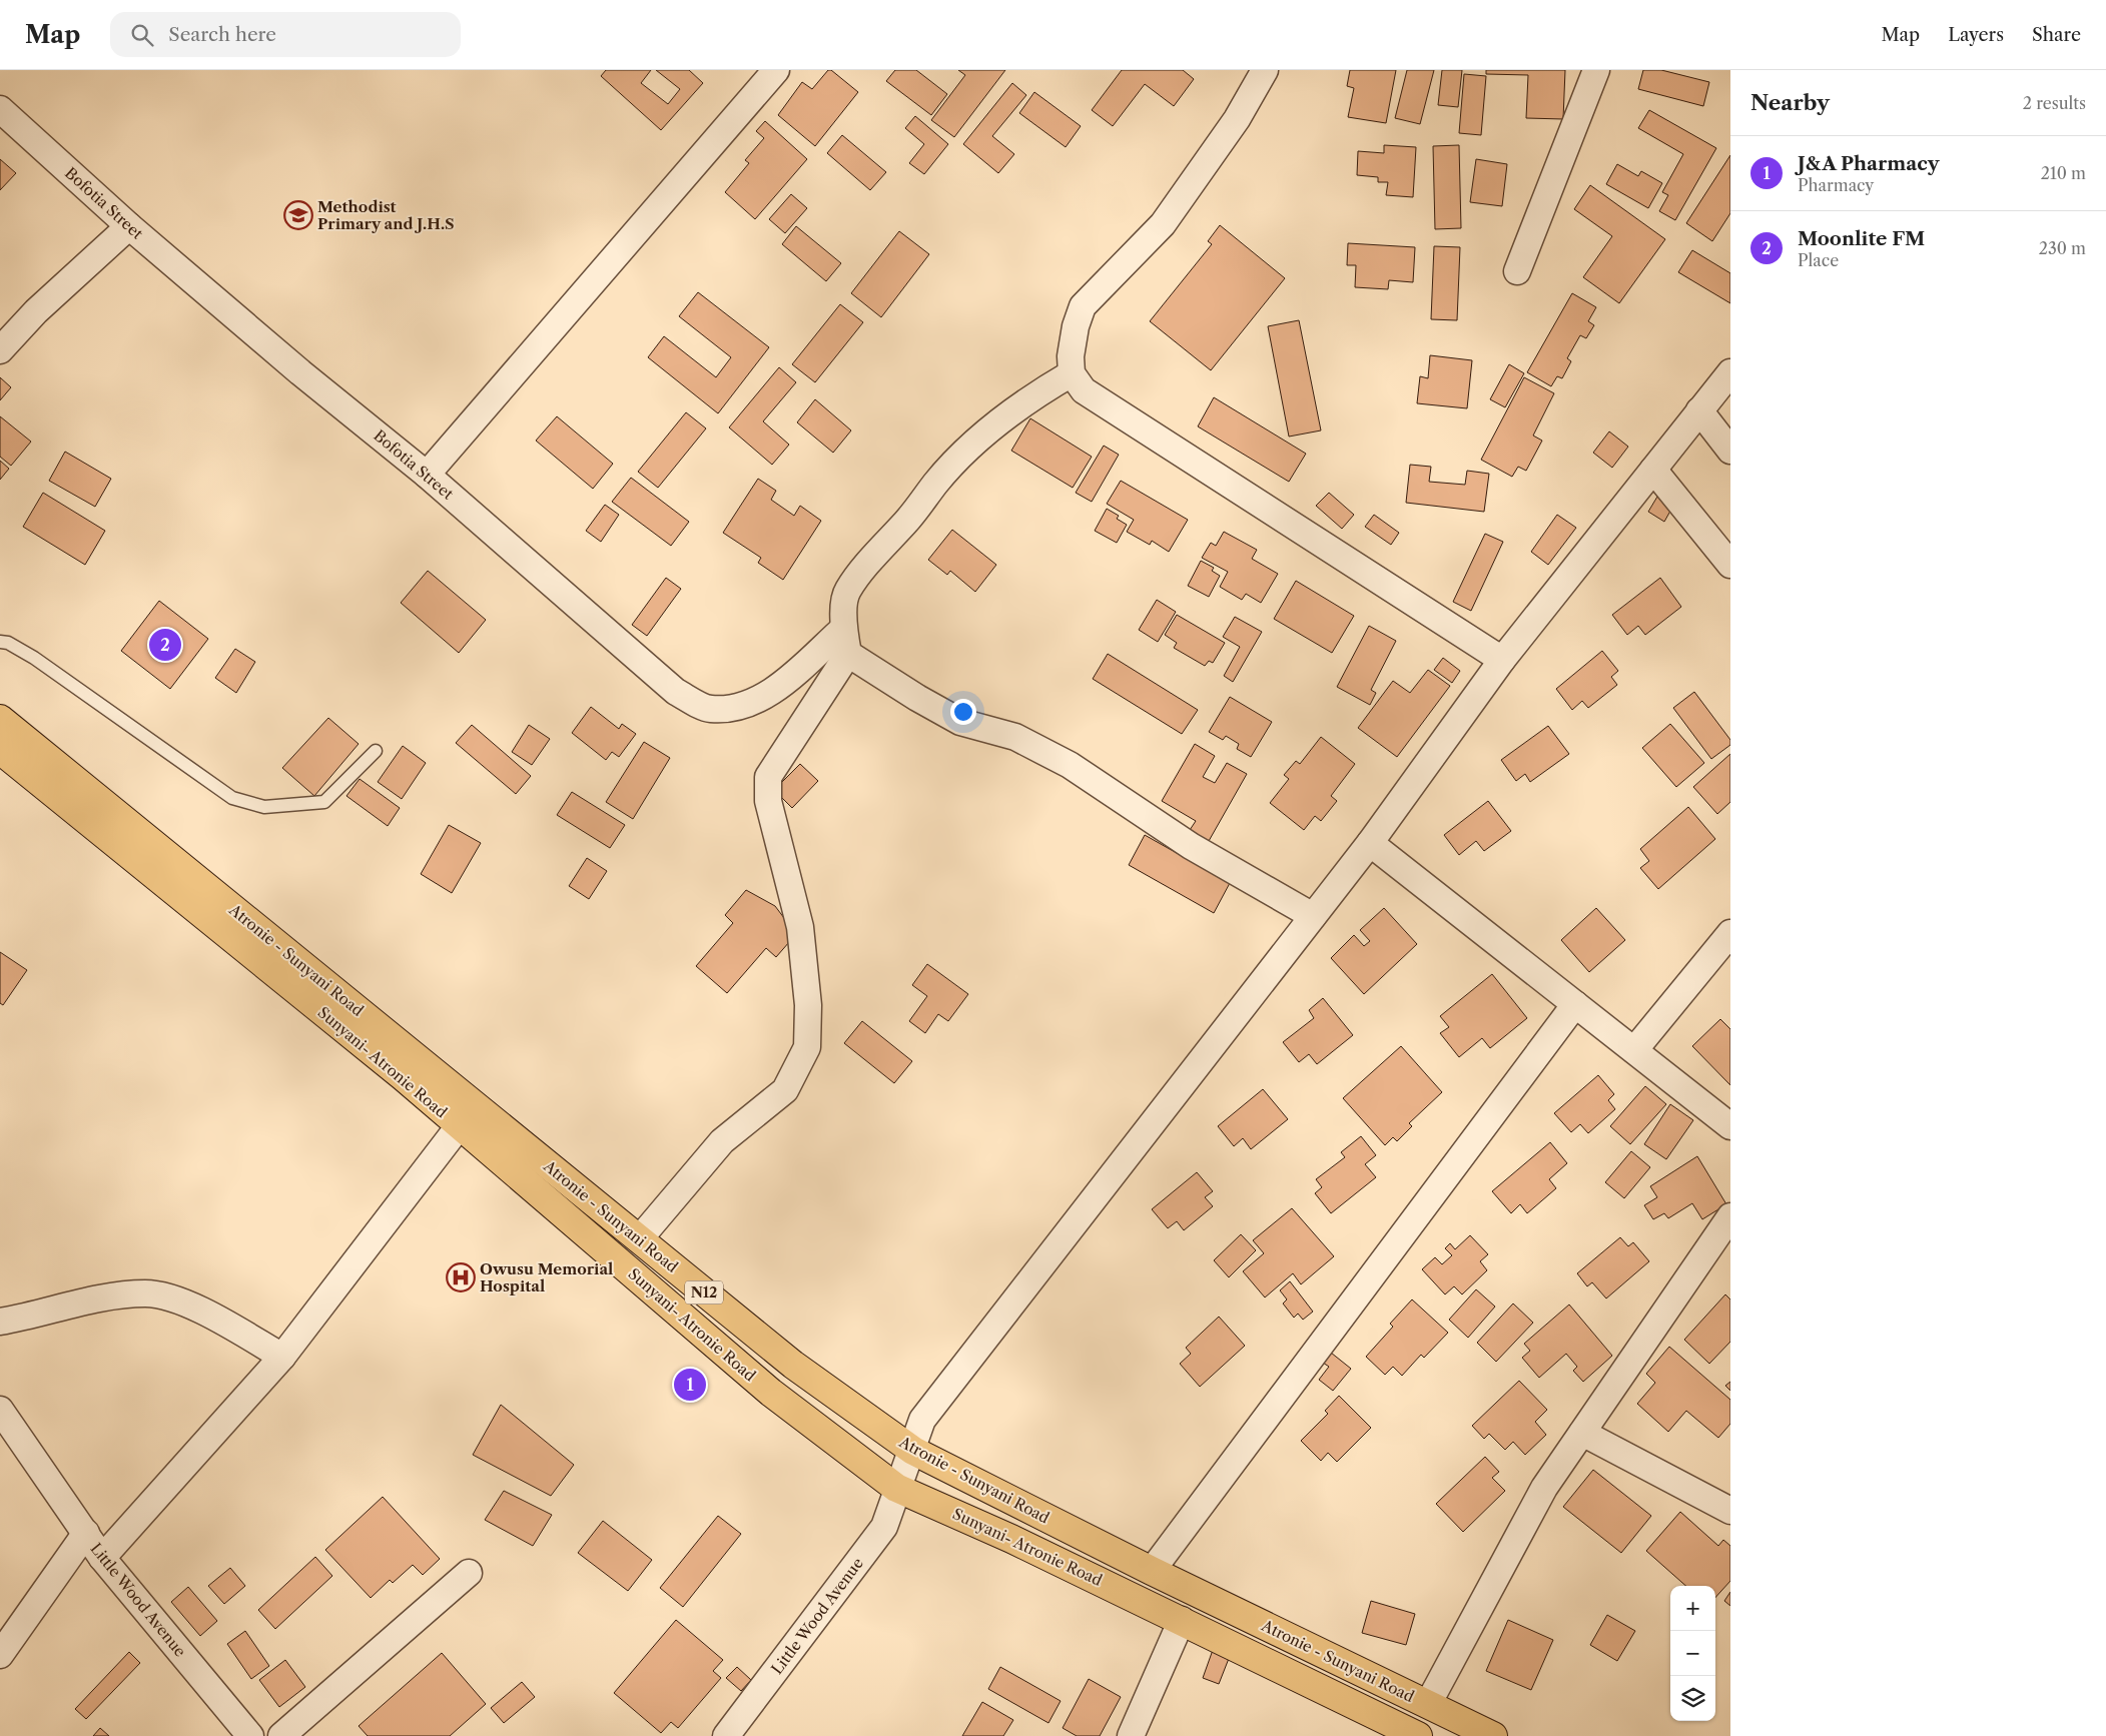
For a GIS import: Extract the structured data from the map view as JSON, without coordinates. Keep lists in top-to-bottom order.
{
  "streets": {
    "highway": ["Atronie - Sunyani Road", "Sunyani- Atronie Road", "N12"],
    "street": ["Bofotia Street", "Little Wood Avenue"]
  },
  "crossings": [
    ["Atronie - Sunyani Road", "Little Wood Avenue"],
    ["Sunyani- Atronie Road", "Little Wood Avenue"]
  ],
  "places": {
    "school or university": ["Methodist Primary and J.H.S"],
    "hospital": ["Owusu Memorial Hospital"]
  },
  "page": {
    "header": "Map",
    "search": "Search here",
    "nav": ["Map", "Layers", "Share"],
    "heading": ["Nearby", "2 results"],
    "list": [
      {
        "mark": "1",
        "name": "J&A Pharmacy",
        "note": "Pharmacy",
        "value": "210 m"
      },
      {
        "mark": "2",
        "name": "Moonlite FM",
        "note": "Place",
        "value": "230 m"
      }
    ],
    "pins": ["2", "1"],
    "map_buttons": ["+", "−"]
  }
}
